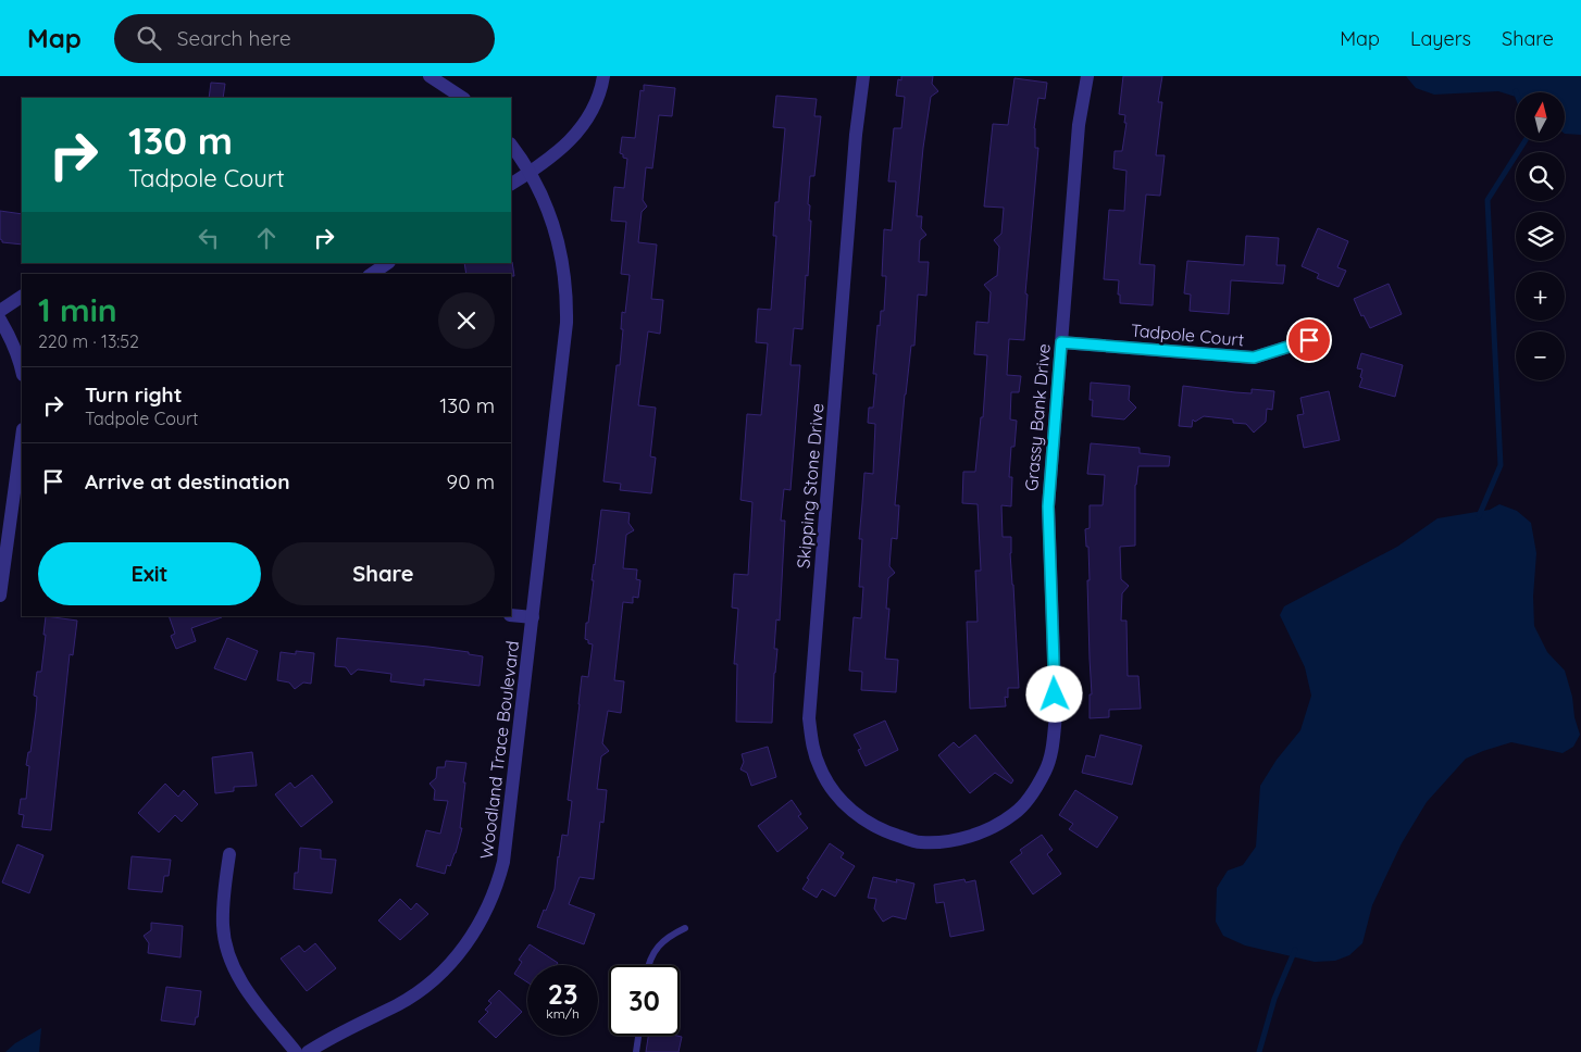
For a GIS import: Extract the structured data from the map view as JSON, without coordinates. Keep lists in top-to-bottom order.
{
  "streets": {
    "street": [
      "Tadpole Court",
      "Grassy Bank Drive",
      "Skipping Stone Drive",
      "Woodland Trace Boulevard"
    ]
  },
  "crossings": [
    ["Tadpole Court", "Grassy Bank Drive"],
    ["Grassy Bank Drive", "Skipping Stone Drive"]
  ],
  "north": "top",
  "page": {
    "header": "Map",
    "search": "Search here",
    "nav": ["Map", "Layers", "Share"],
    "map_buttons": ["+", "−"],
    "turn": ["130 m", "Tadpole Court"],
    "heading": ["1 min", "220 m · 13:52"],
    "list": [
      {
        "name": "Turn right",
        "note": "Tadpole Court",
        "value": "130 m"
      },
      {
        "name": "Arrive at destination",
        "value": "90 m"
      }
    ],
    "buttons": ["Exit", "Share"],
    "speed": "23 km/h",
    "limit": "30"
  }
}
